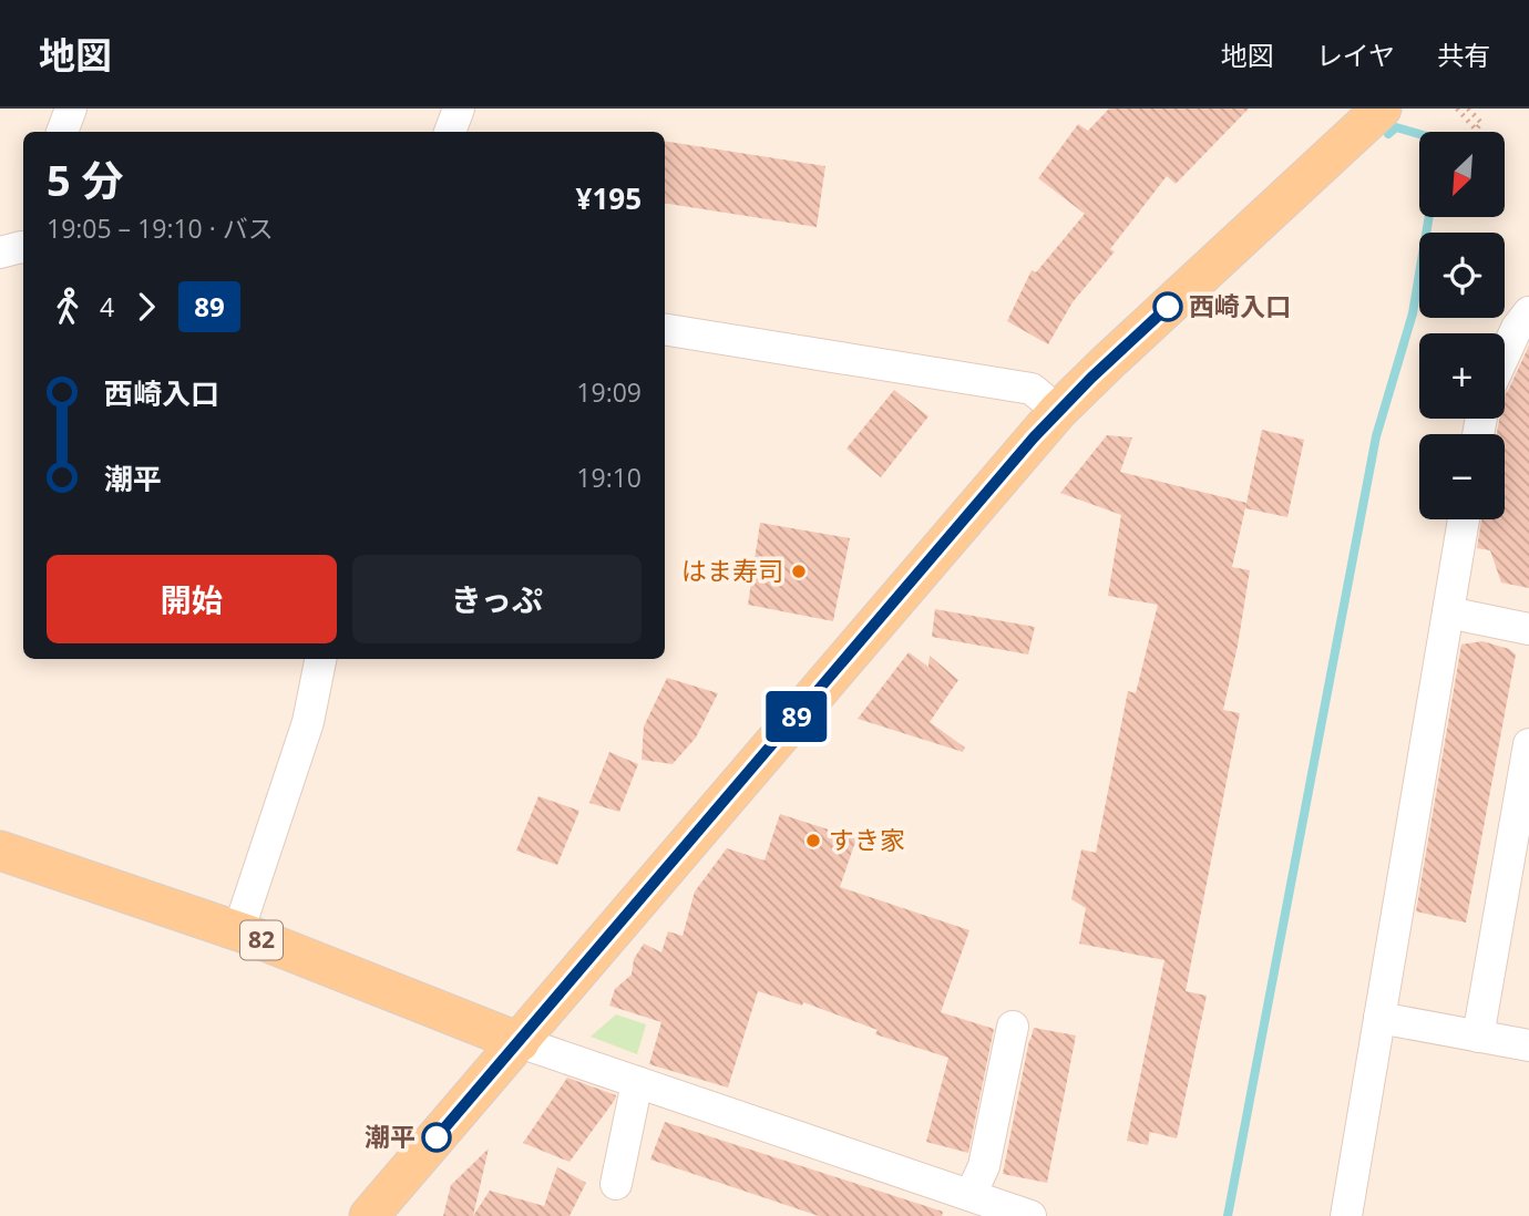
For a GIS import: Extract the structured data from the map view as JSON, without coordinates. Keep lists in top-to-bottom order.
{
  "streets": {
    "main road": ["82"]
  },
  "places": [
    "西崎入口",
    "はま寿司",
    "すき家",
    "潮平"
  ],
  "lines": ["bus line 89"],
  "north": "bottom left",
  "page": {
    "header": "地図",
    "nav": ["地図", "レイヤ", "共有"],
    "on_map": "89",
    "map_buttons": ["+", "−"],
    "heading": ["5 分", "19:05 – 19:10 · バス", "¥195"],
    "legs": ["4", "89"],
    "list": [
      {
        "name": "西崎入口",
        "value": "19:09"
      },
      {
        "name": "潮平",
        "value": "19:10"
      }
    ],
    "buttons": ["開始", "きっぷ"]
  }
}
